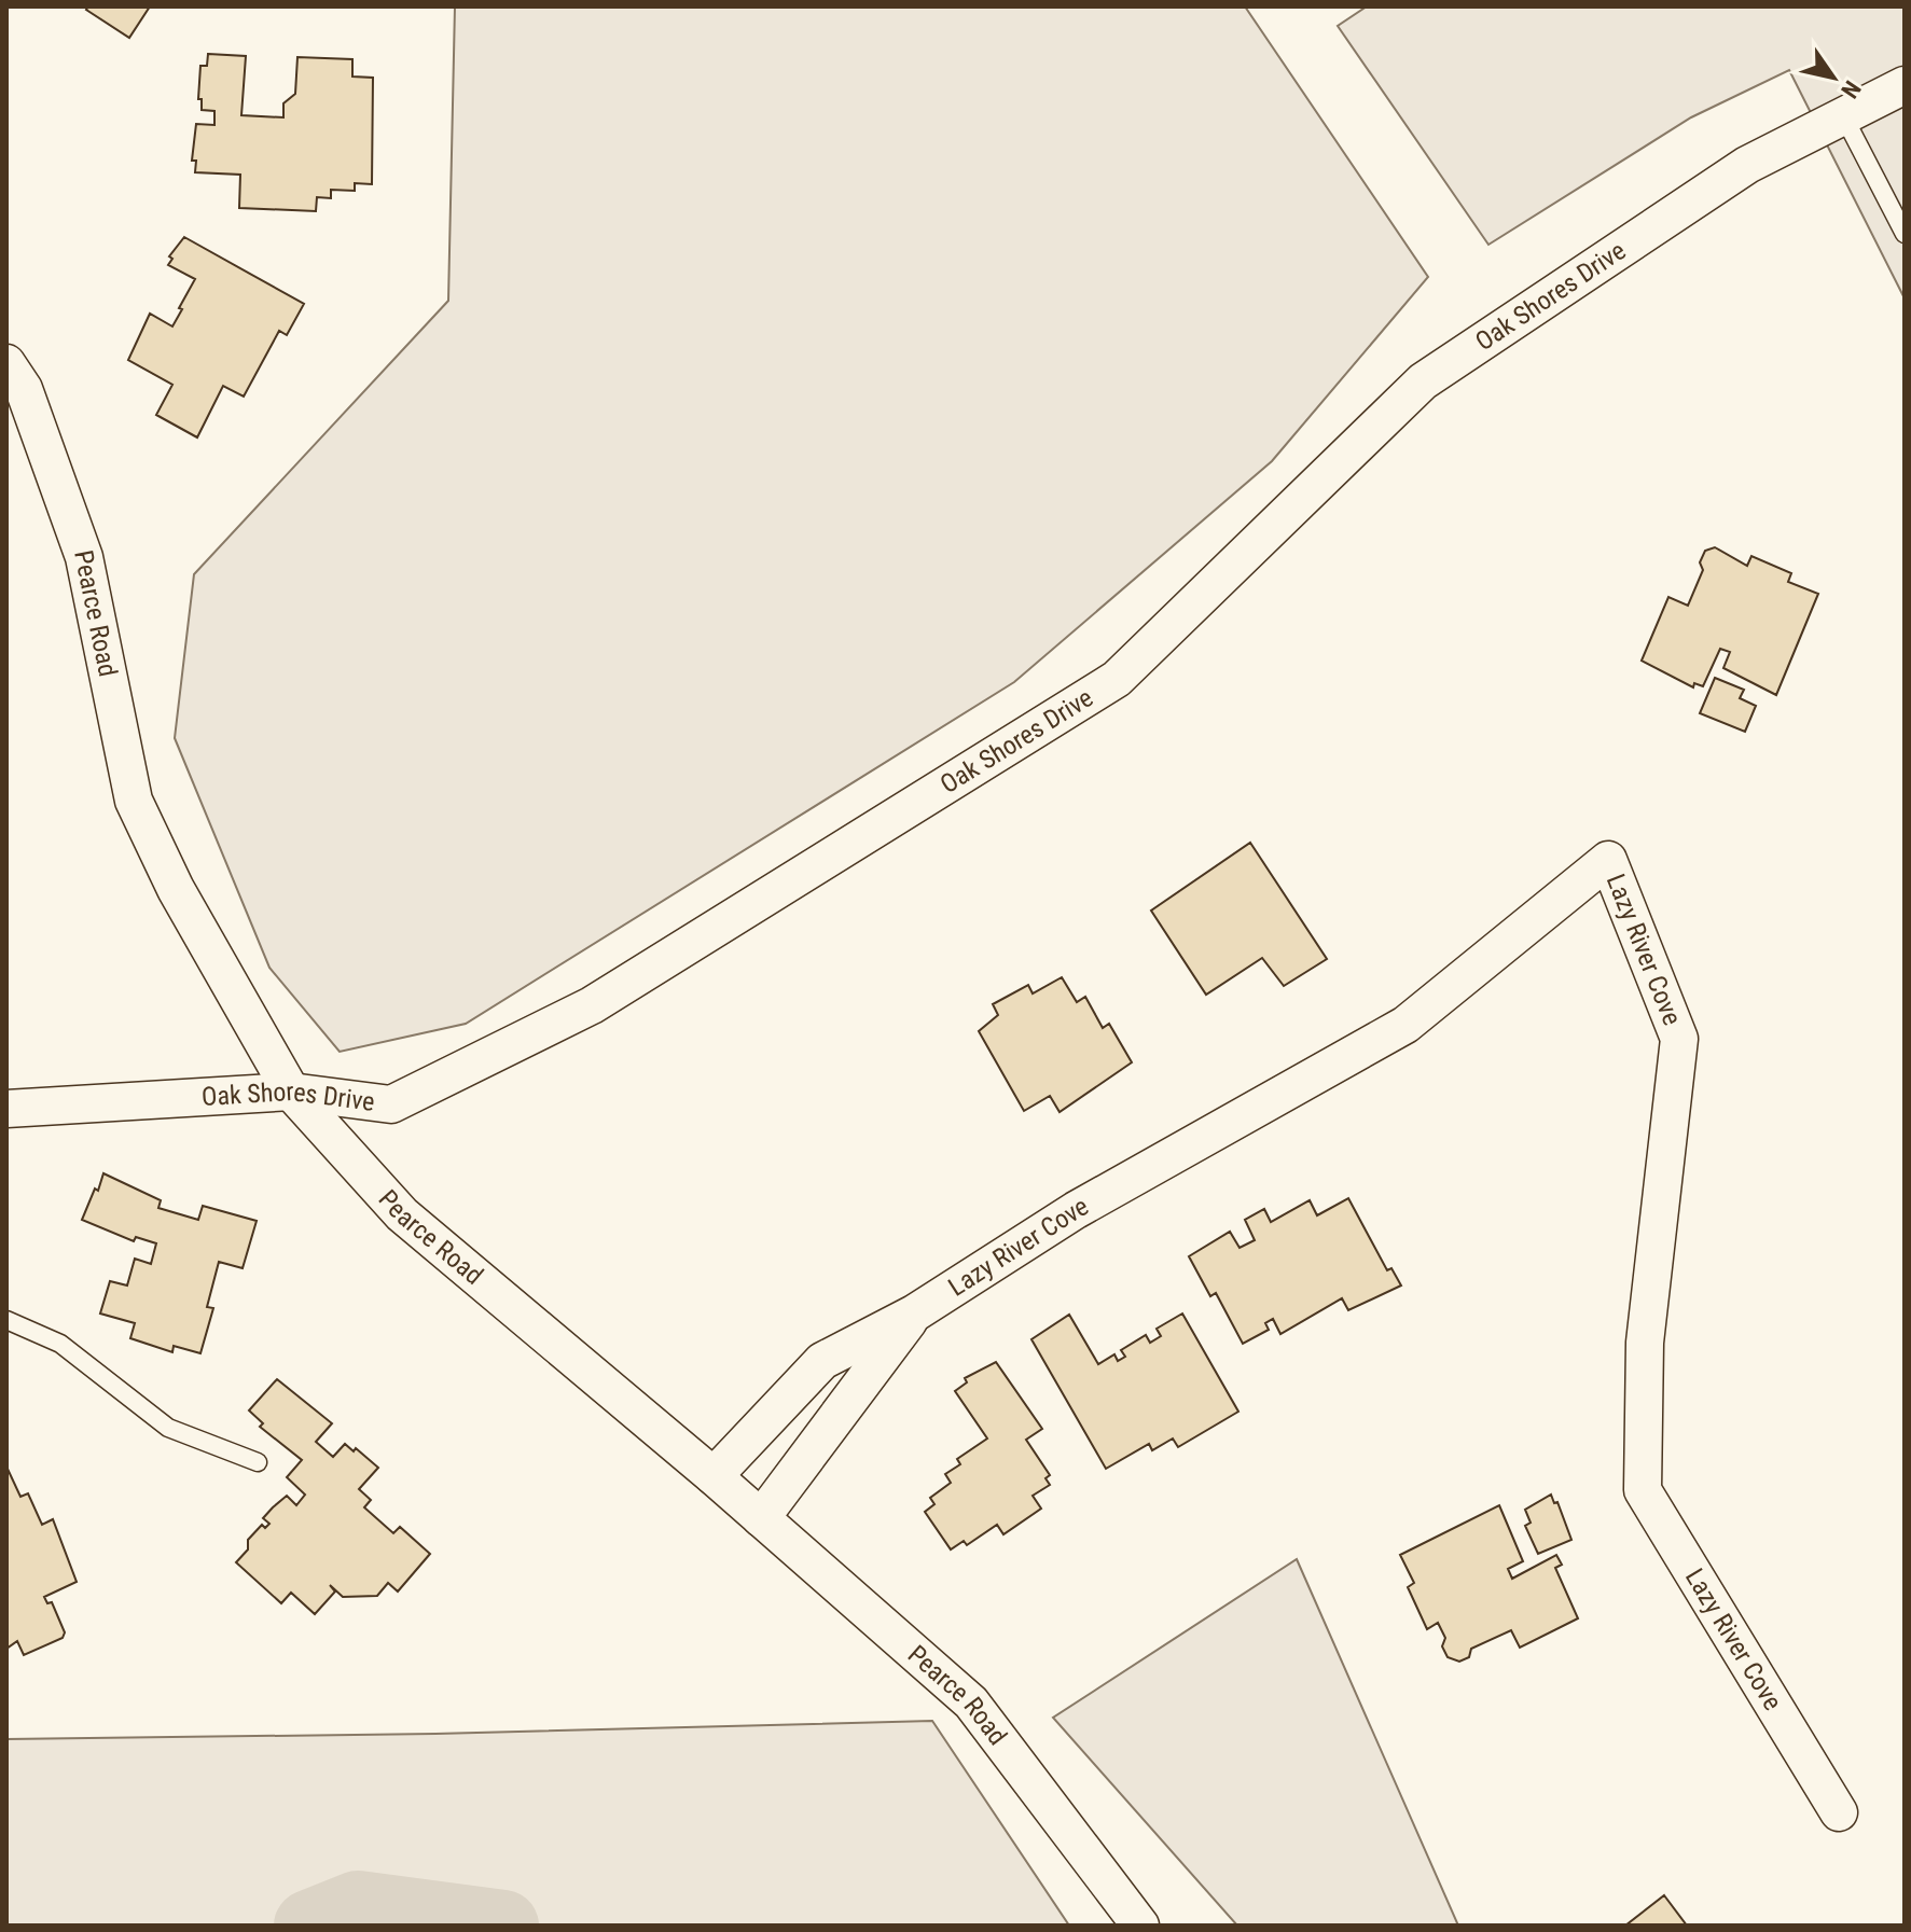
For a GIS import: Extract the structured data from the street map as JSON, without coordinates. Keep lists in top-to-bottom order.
{
  "streets": {
    "street": ["Oak Shores Drive", "Pearce Road", "Lazy River Cove"]
  },
  "crossings": [
    ["Oak Shores Drive", "Pearce Road"],
    ["Pearce Road", "Lazy River Cove"]
  ],
  "north": "bottom right"
}
